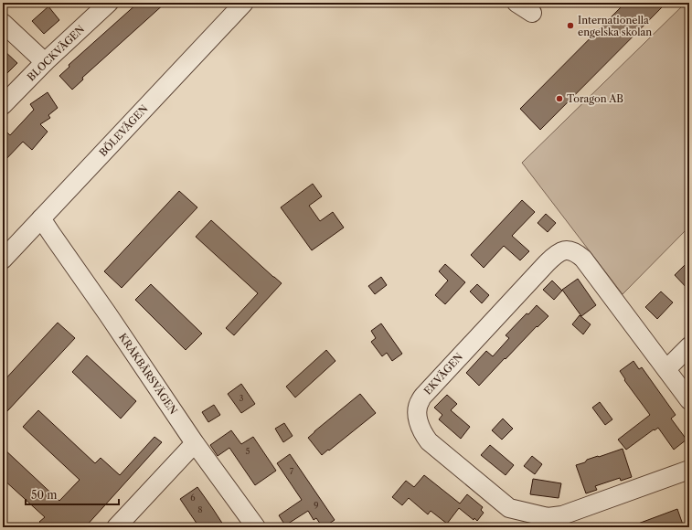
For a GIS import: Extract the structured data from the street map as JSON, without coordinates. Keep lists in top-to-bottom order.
{
  "streets": {
    "street": [
      "BLOCKVÄGEN",
      "BÖLEVÄGEN",
      "KRÅKBÄRSVÄGEN",
      "EKVÄGEN"
    ]
  },
  "crossings": [
    ["BÖLEVÄGEN", "KRÅKBÄRSVÄGEN"]
  ],
  "places": ["Internationella engelska skolan", "Toragon AB"],
  "house_numbers": [
    "3",
    "5",
    "7",
    "6",
    "9",
    "8"
  ],
  "scale_bar": "50 m"
}
